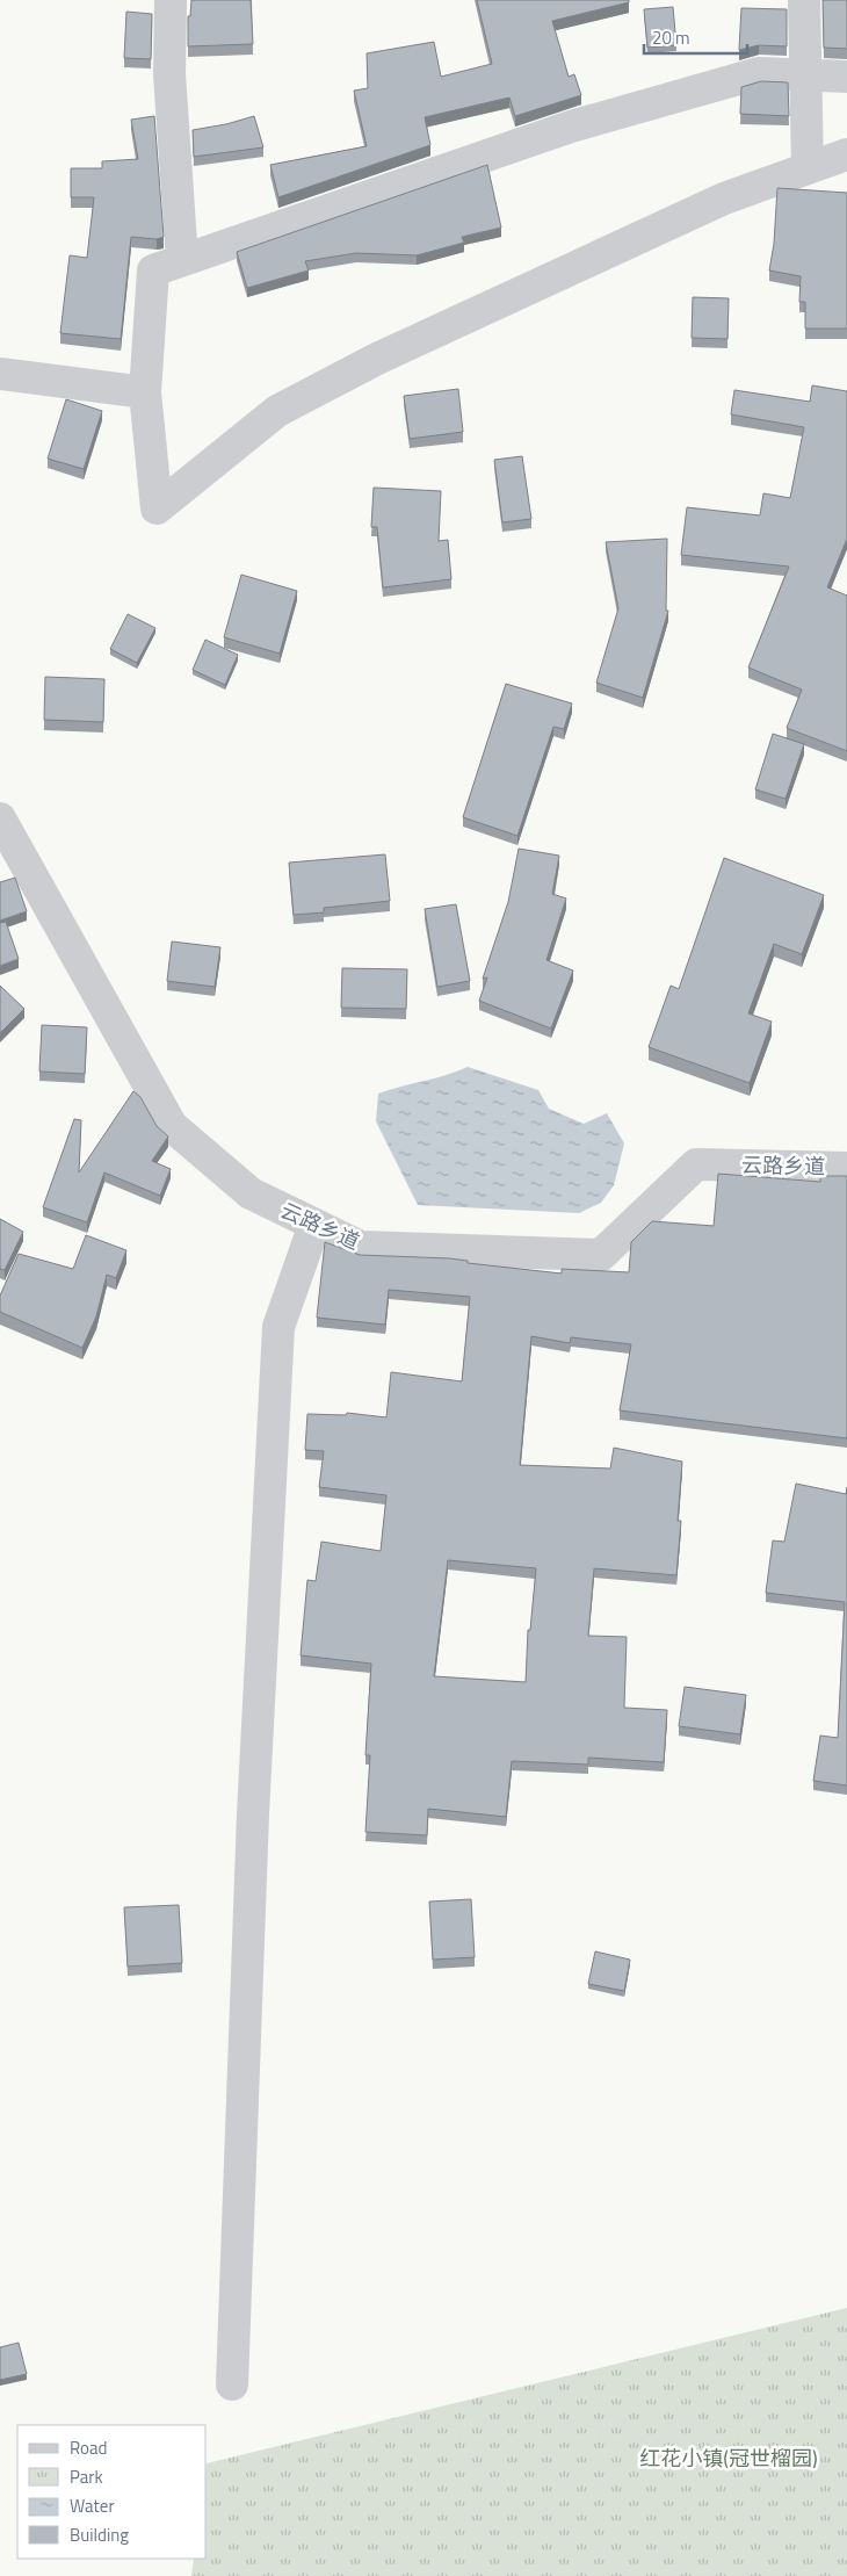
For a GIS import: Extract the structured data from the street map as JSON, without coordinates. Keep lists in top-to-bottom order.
{
  "streets": {
    "street": ["云路乡道"]
  },
  "parks": ["红花小镇(冠世榴园)"],
  "legend": [
    "Road",
    "Park",
    "Water",
    "Building"
  ],
  "scale_bar": "20 m"
}
